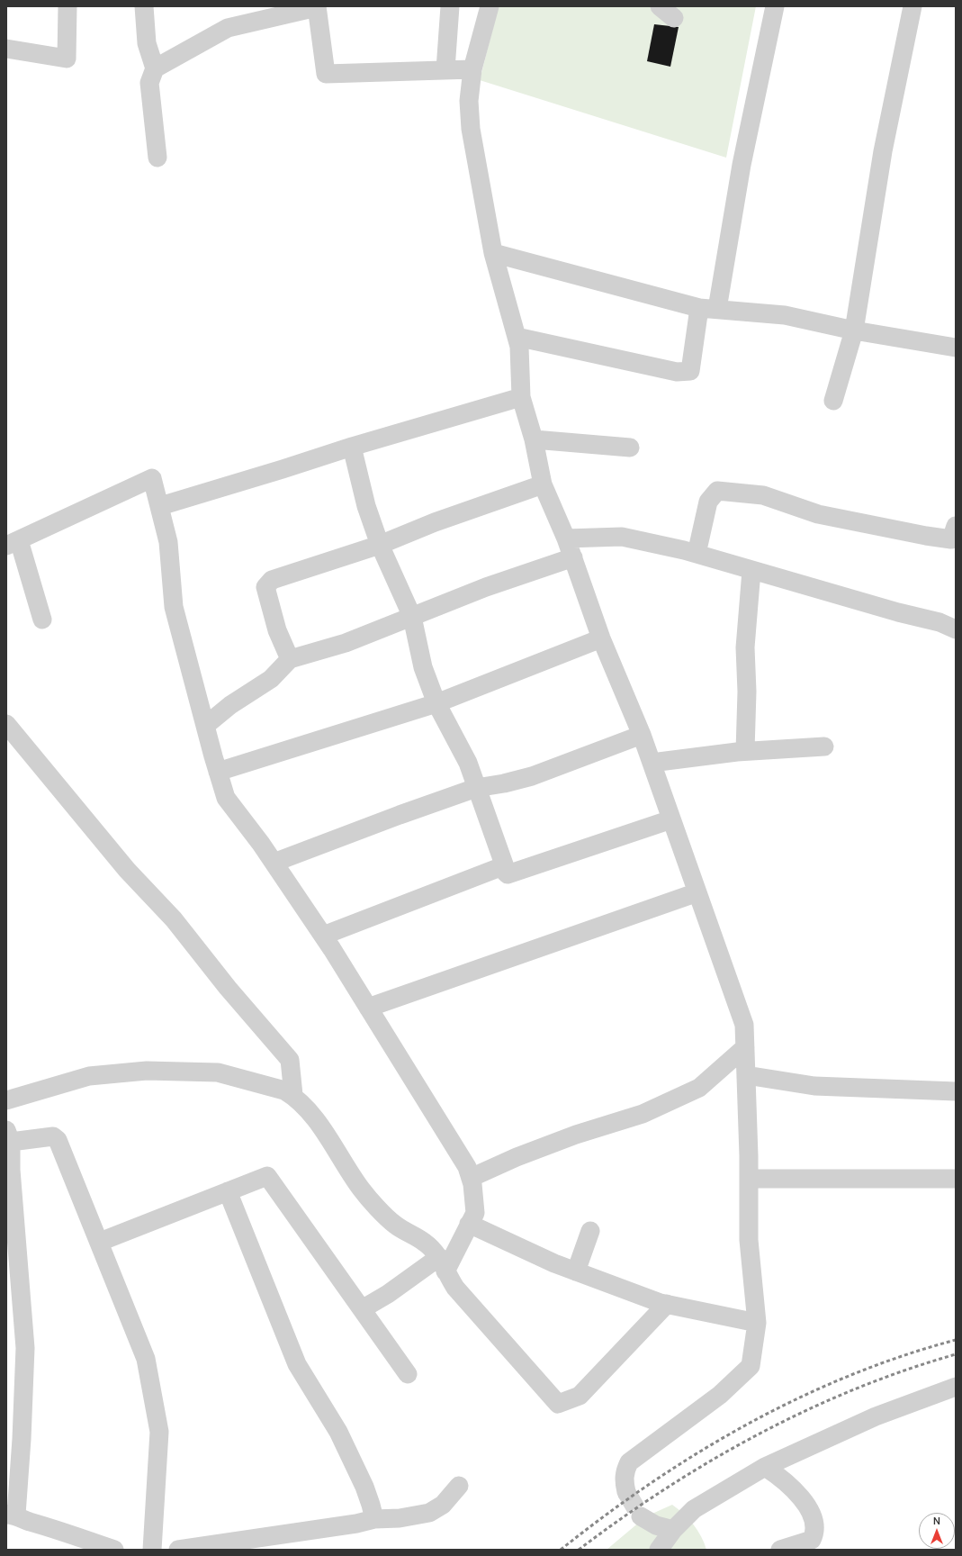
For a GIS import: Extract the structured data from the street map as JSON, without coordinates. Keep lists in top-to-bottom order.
{
  "north": "top"
}
